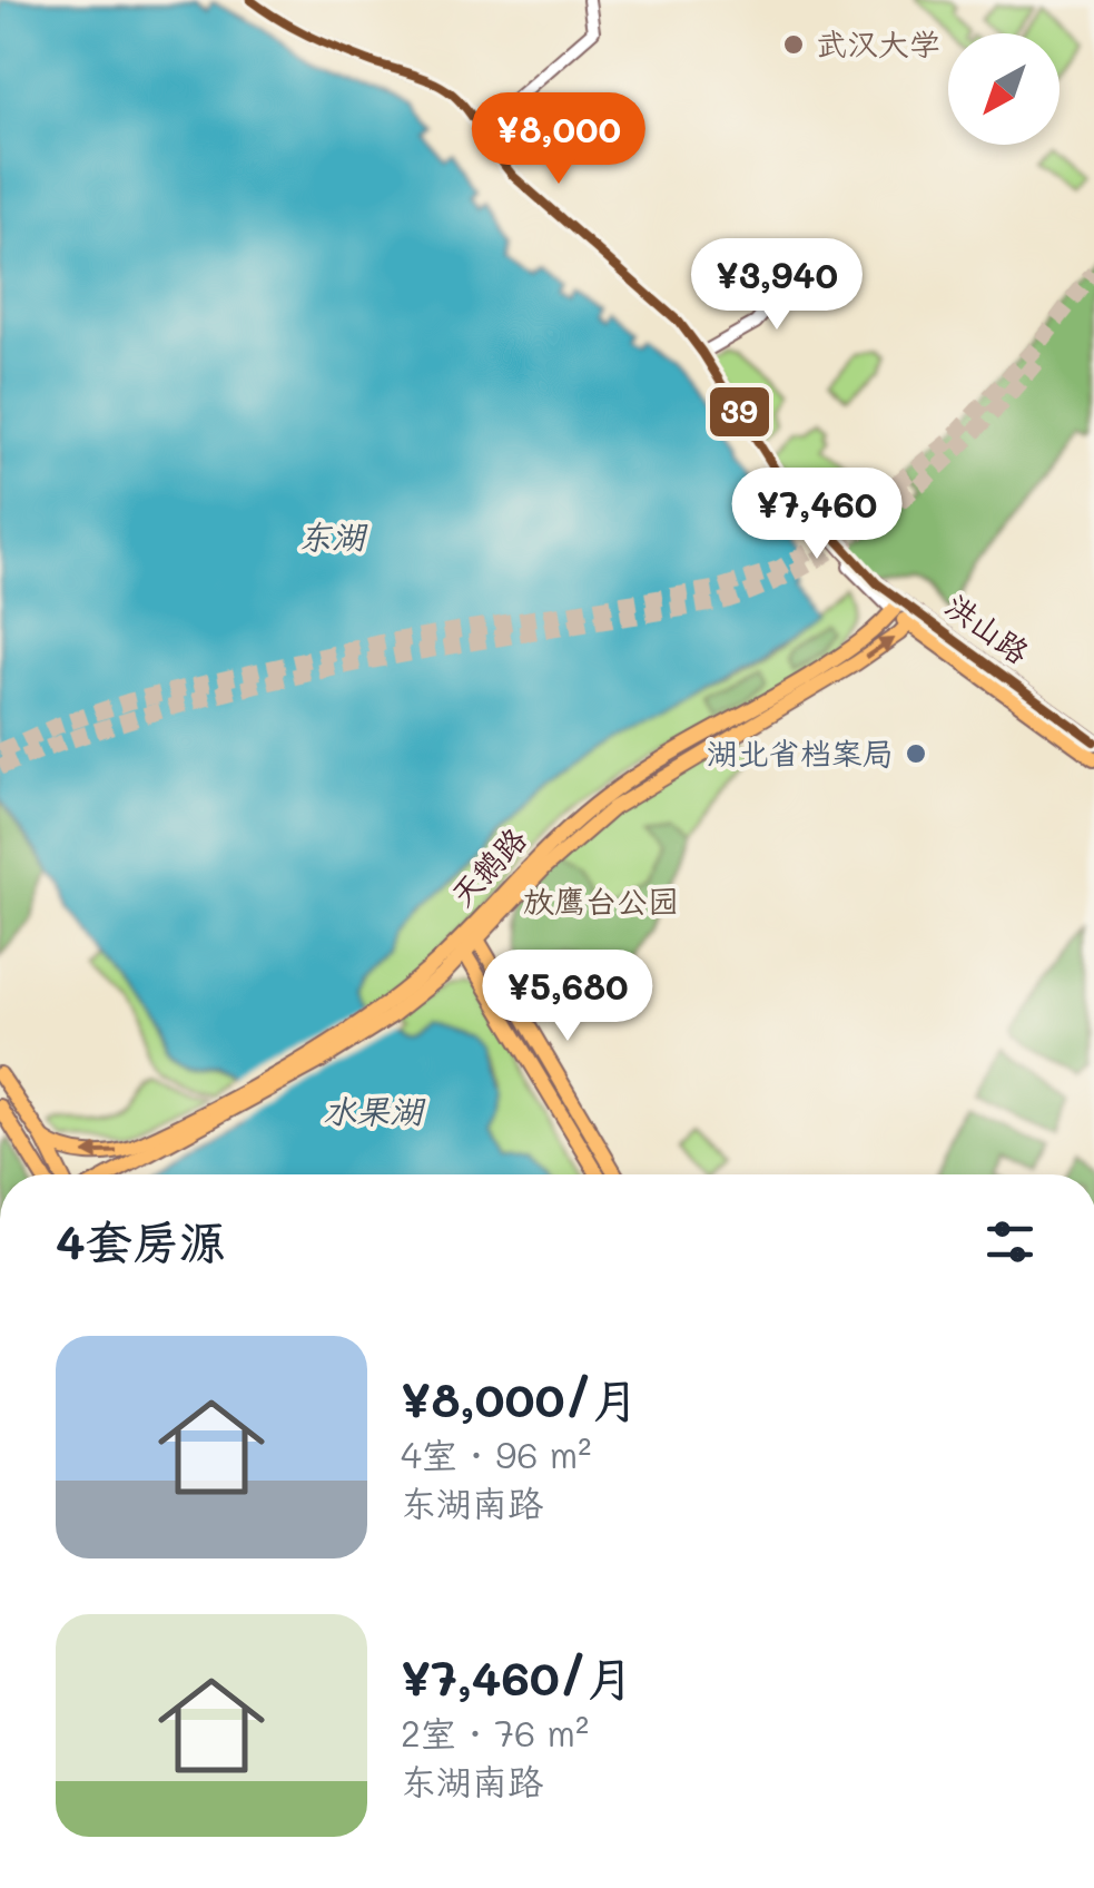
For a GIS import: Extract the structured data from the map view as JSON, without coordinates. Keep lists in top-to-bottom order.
{
  "streets": {
    "main road": ["洪山路", "天鹅路"]
  },
  "crossings": [
    ["洪山路", "天鹅路"]
  ],
  "water": ["东湖", "水果湖"],
  "parks": ["放鹰台公园"],
  "places": ["武汉大学", "湖北省档案局"],
  "lines": ["transit line 39"],
  "north": "bottom left",
  "page": {
    "price": [
      "¥8,000",
      "¥3,940",
      "¥7,460",
      "¥5,680"
    ],
    "heading": "4套房源",
    "list": [
      {
        "name": "¥8,000/月",
        "note": "4室 · 96 m² · 东湖南路"
      },
      {
        "name": "¥7,460/月",
        "note": "2室 · 76 m² · 东湖南路"
      }
    ]
  }
}
